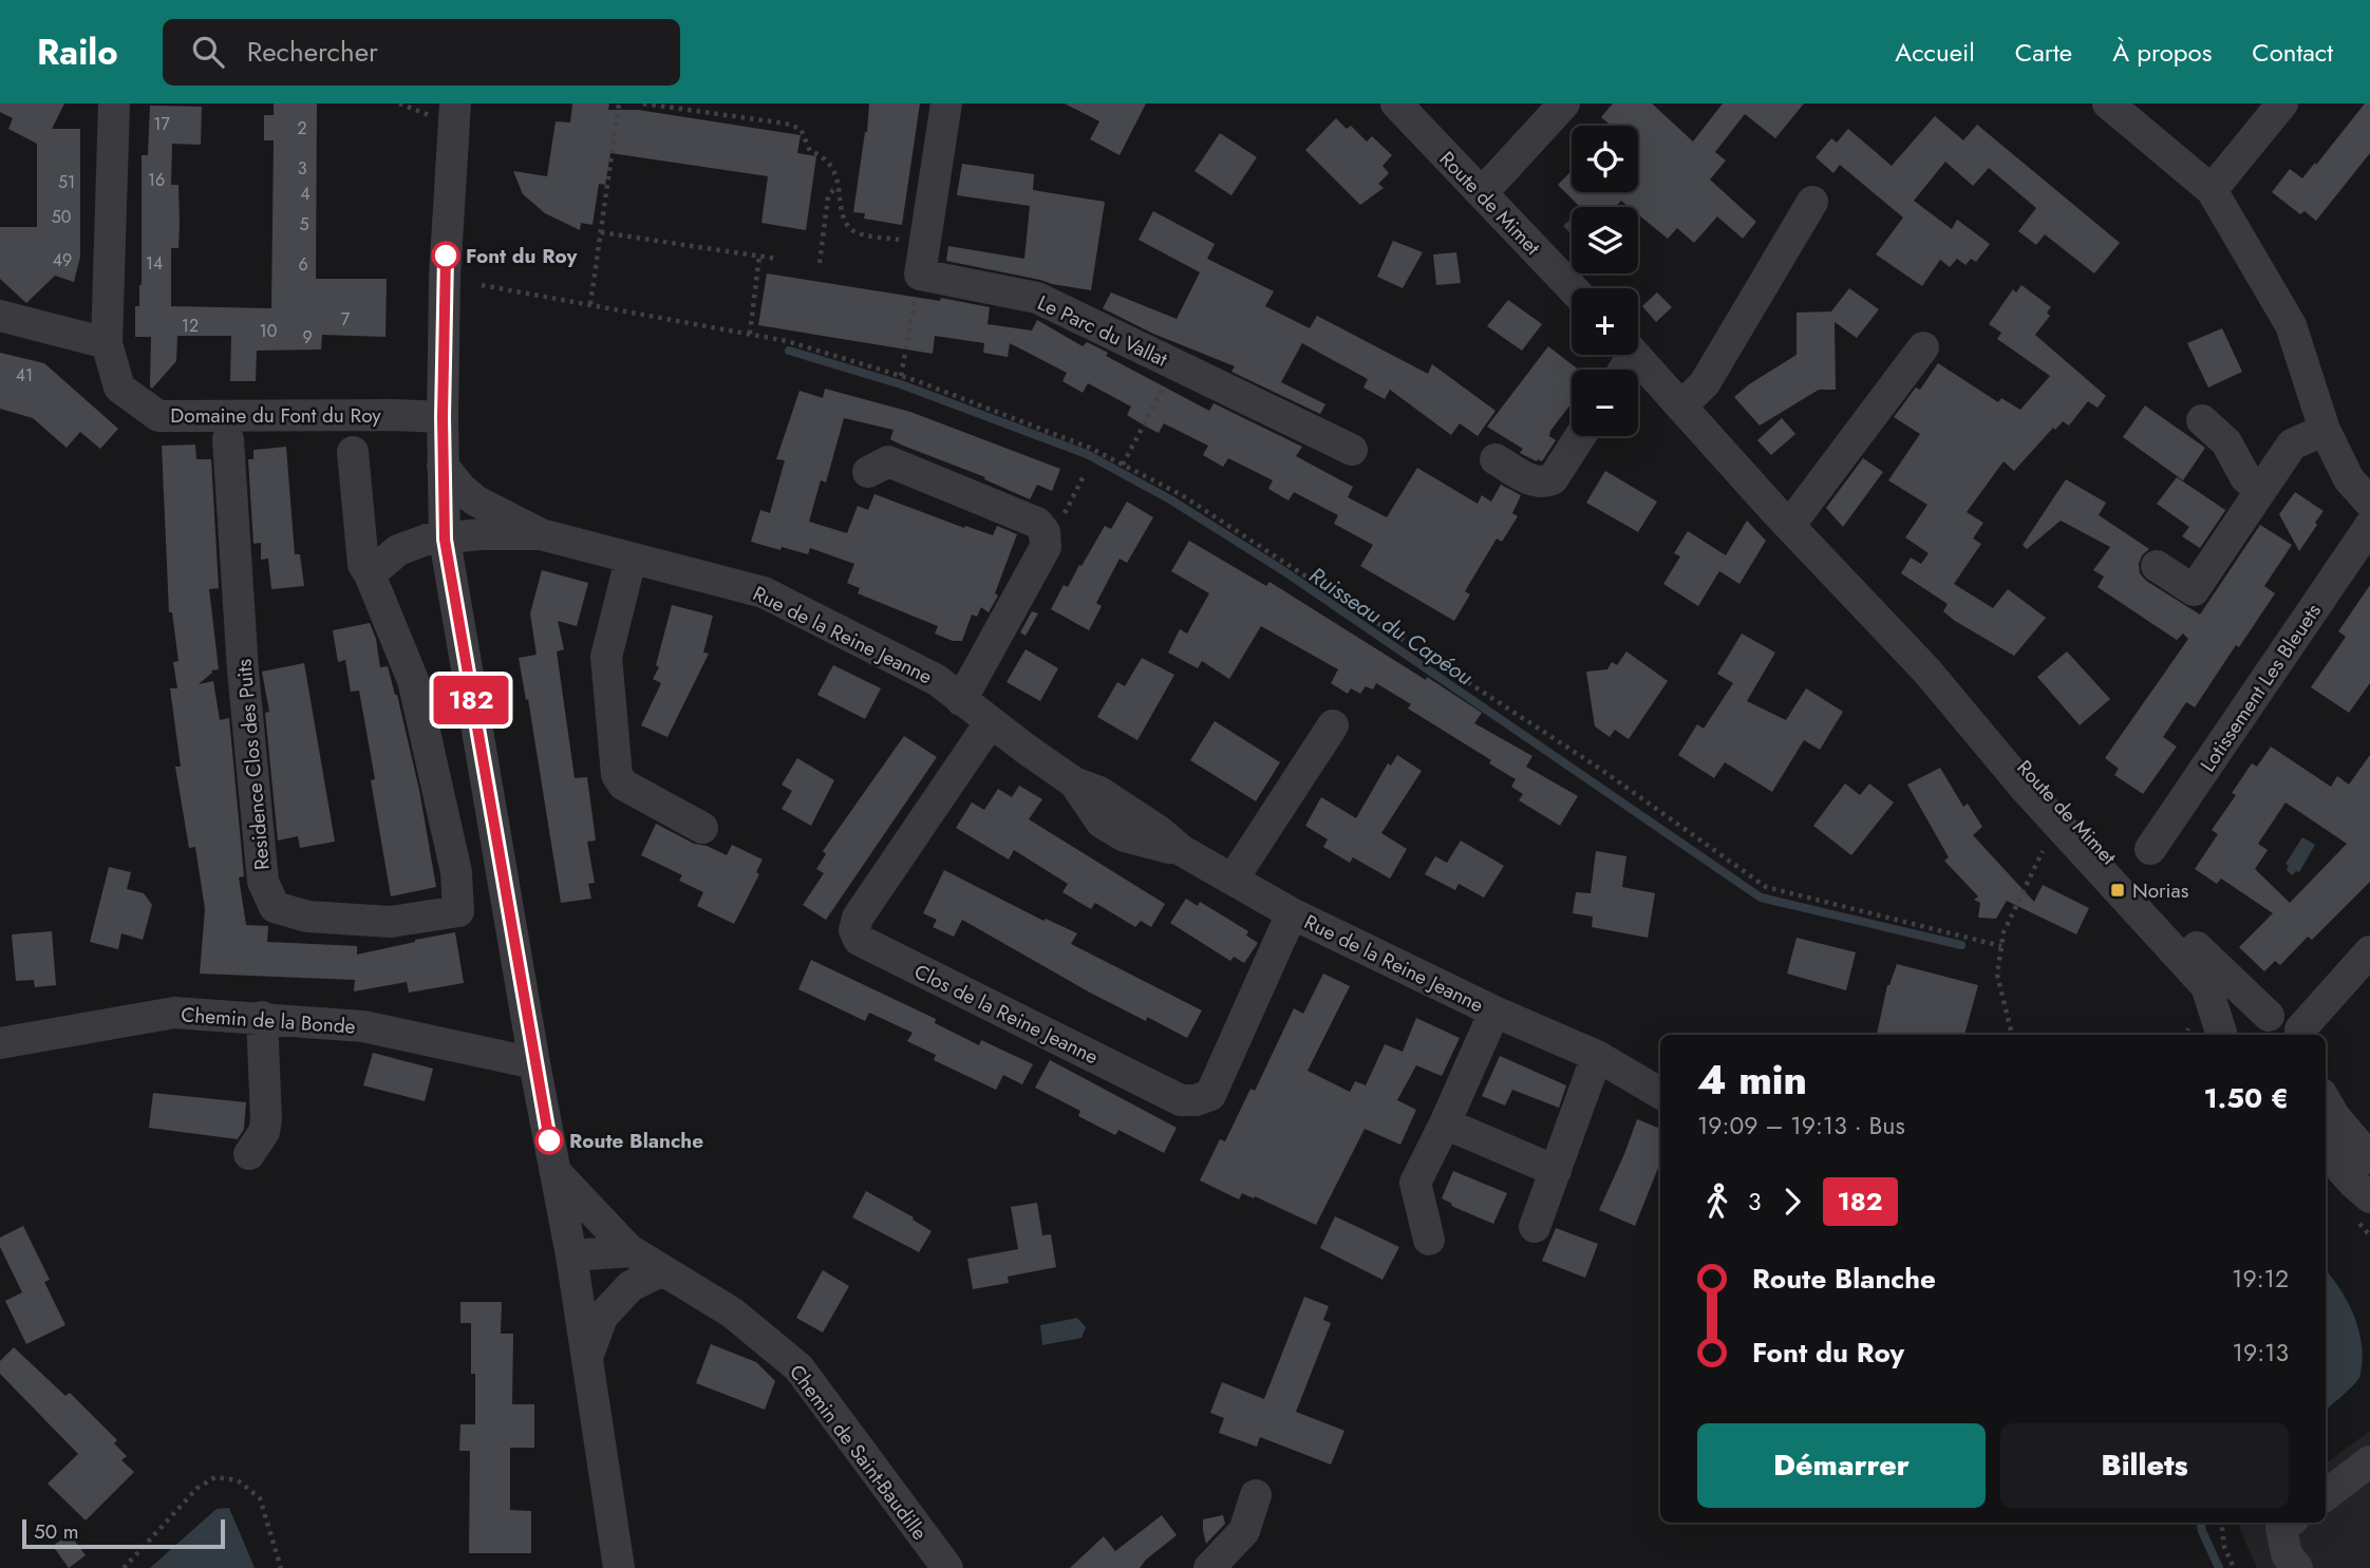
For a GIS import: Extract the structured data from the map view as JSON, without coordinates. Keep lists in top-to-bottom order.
{
  "streets": {
    "street": [
      "Route de Mimet",
      "Le Parc du Vallat",
      "Domaine du Font du Roy",
      "Rue de la Reine Jeanne",
      "Lotissement Les Bleuets",
      "Residence Clos des Puits",
      "Clos de la Reine Jeanne",
      "Chemin de la Bonde",
      "Chemin de Saint-Baudille"
    ]
  },
  "crossings": [
    ["Rue de la Reine Jeanne", "Clos de la Reine Jeanne"]
  ],
  "water": ["Ruisseau du Capéou"],
  "places": {
    "other": ["Font du Roy", "Route Blanche"],
    "transit": ["Norias"]
  },
  "lines": ["bus line 182"],
  "house_numbers": [
    "17",
    "2",
    "3",
    "16",
    "51",
    "4",
    "50",
    "5",
    "49",
    "14",
    "6",
    "7",
    "12",
    "10",
    "9",
    "41"
  ],
  "scale_bar": "50 m",
  "page": {
    "header": "Railo",
    "search": "Rechercher",
    "nav": [
      "Accueil",
      "Carte",
      "À propos",
      "Contact"
    ],
    "on_map": "182",
    "map_buttons": ["+", "−"],
    "heading": ["4 min", "19:09 – 19:13 · Bus", "1.50 €"],
    "legs": ["3", "182"],
    "list": [
      {
        "name": "Route Blanche",
        "value": "19:12"
      },
      {
        "name": "Font du Roy",
        "value": "19:13"
      }
    ],
    "buttons": ["Démarrer", "Billets"],
    "scale": "50 m"
  }
}
